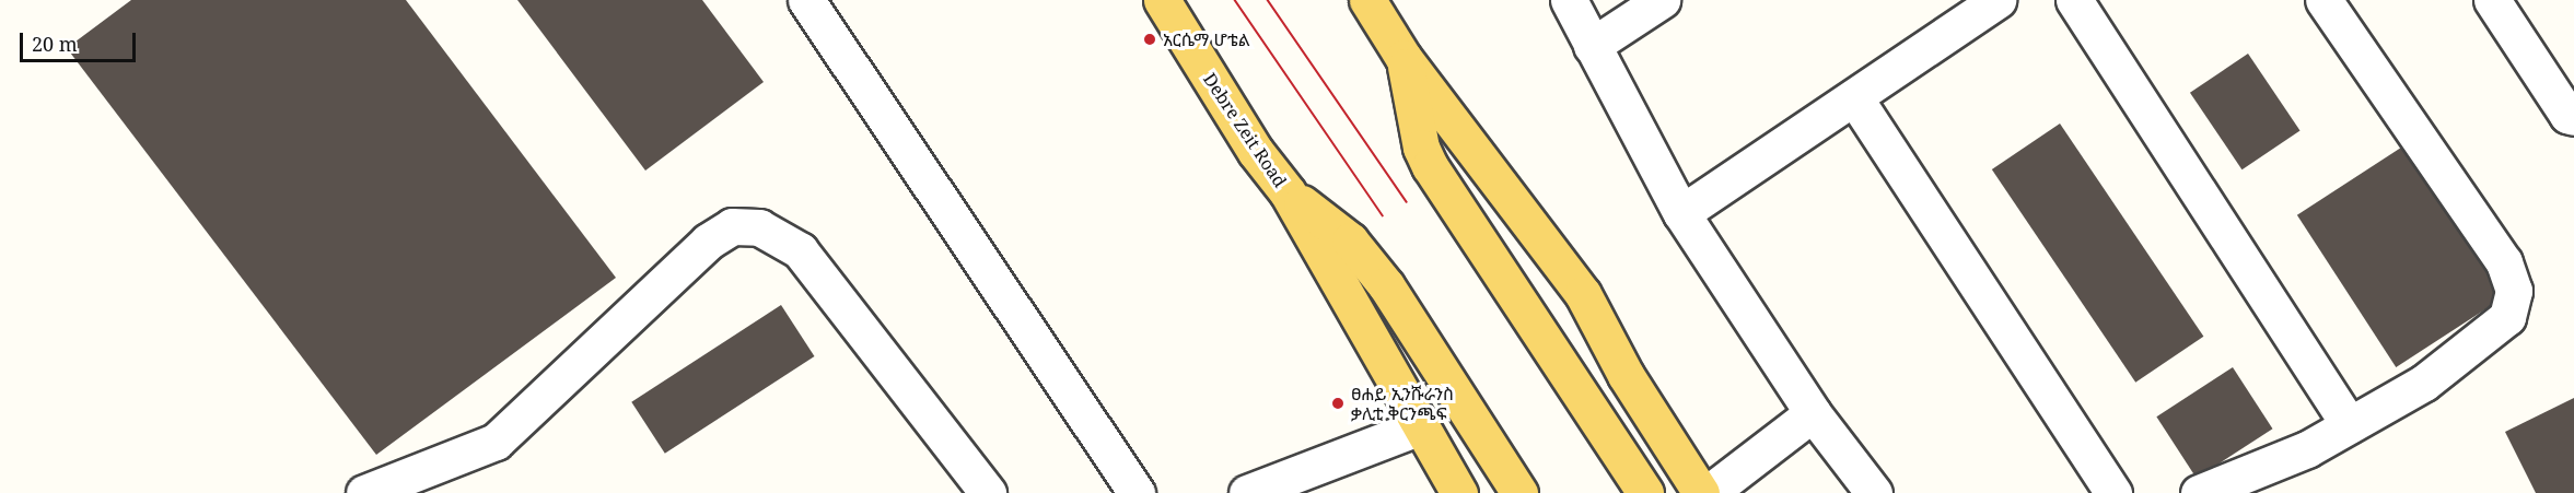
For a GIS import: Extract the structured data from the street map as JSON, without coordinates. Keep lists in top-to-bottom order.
{
  "streets": {
    "main road": ["Debre Zeit Road"]
  },
  "places": ["አርሴማ ሆቴል", "ፀሐይ ኢንሹራንስ ቃሊቲ ቅርንጫፍ"],
  "scale_bar": "20 m"
}
